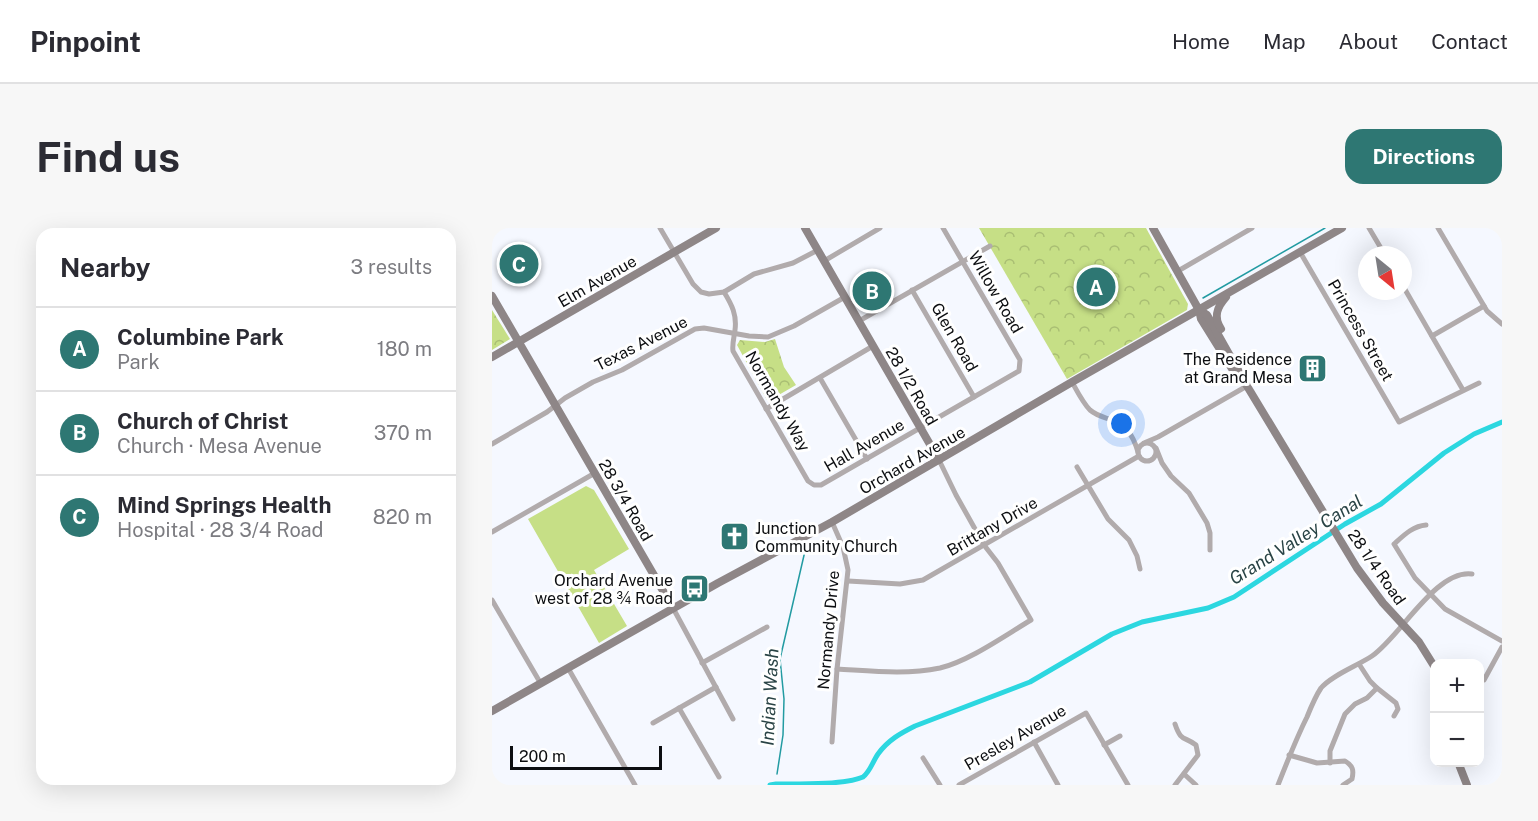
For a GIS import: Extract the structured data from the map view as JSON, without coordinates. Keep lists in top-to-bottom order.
{
  "streets": {
    "main road": [
      "Elm Avenue",
      "28 1/2 Road",
      "Orchard Avenue",
      "28 3/4 Road",
      "28 1/4 Road"
    ],
    "street": [
      "Willow Road",
      "Princess Street",
      "Glen Road",
      "Texas Avenue",
      "Normandy Way",
      "Hall Avenue",
      "Brittany Drive",
      "Normandy Drive",
      "Presley Avenue"
    ]
  },
  "crossings": [
    ["Elm Avenue", "28 3/4 Road"],
    ["Willow Road", "Hall Avenue"],
    ["Princess Street", "Orchard Avenue"],
    ["Glen Road", "Hall Avenue"],
    ["Texas Avenue", "28 1/2 Road"],
    ["Texas Avenue", "Normandy Way"],
    ["Texas Avenue", "28 3/4 Road"],
    ["28 1/2 Road", "Hall Avenue"],
    ["28 1/2 Road", "Orchard Avenue"],
    ["28 1/2 Road", "Brittany Drive"],
    ["28 1/2 Road", "Normandy Drive"],
    ["Normandy Way", "Hall Avenue"],
    ["Orchard Avenue", "28 3/4 Road"],
    ["Orchard Avenue", "28 1/4 Road"],
    ["Orchard Avenue", "Normandy Drive"],
    ["Brittany Drive", "Normandy Drive"]
  ],
  "water": ["Grand Valley Canal", "Indian Wash"],
  "places": {
    "building": ["The Residence at Grand Mesa"],
    "church": ["Junction Community Church"],
    "bus stop": ["Orchard Avenue west of 28 ¾ Road"]
  },
  "scale_bar": "200 m",
  "north": "bottom right",
  "page": {
    "header": "Pinpoint",
    "nav": [
      "Home",
      "Map",
      "About",
      "Contact"
    ],
    "buttons": "Directions",
    "title": "Find us",
    "heading": ["Nearby", "3 results"],
    "pins": ["C", "A", "B"],
    "list": [
      {
        "mark": "A",
        "name": "Columbine Park",
        "note": "Park",
        "value": "180 m"
      },
      {
        "mark": "B",
        "name": "Church of Christ",
        "note": "Church · Mesa Avenue",
        "value": "370 m"
      },
      {
        "mark": "C",
        "name": "Mind Springs Health",
        "note": "Hospital · 28 3/4 Road",
        "value": "820 m"
      }
    ],
    "map_buttons": ["+", "−"],
    "scale": "200 m"
  }
}
